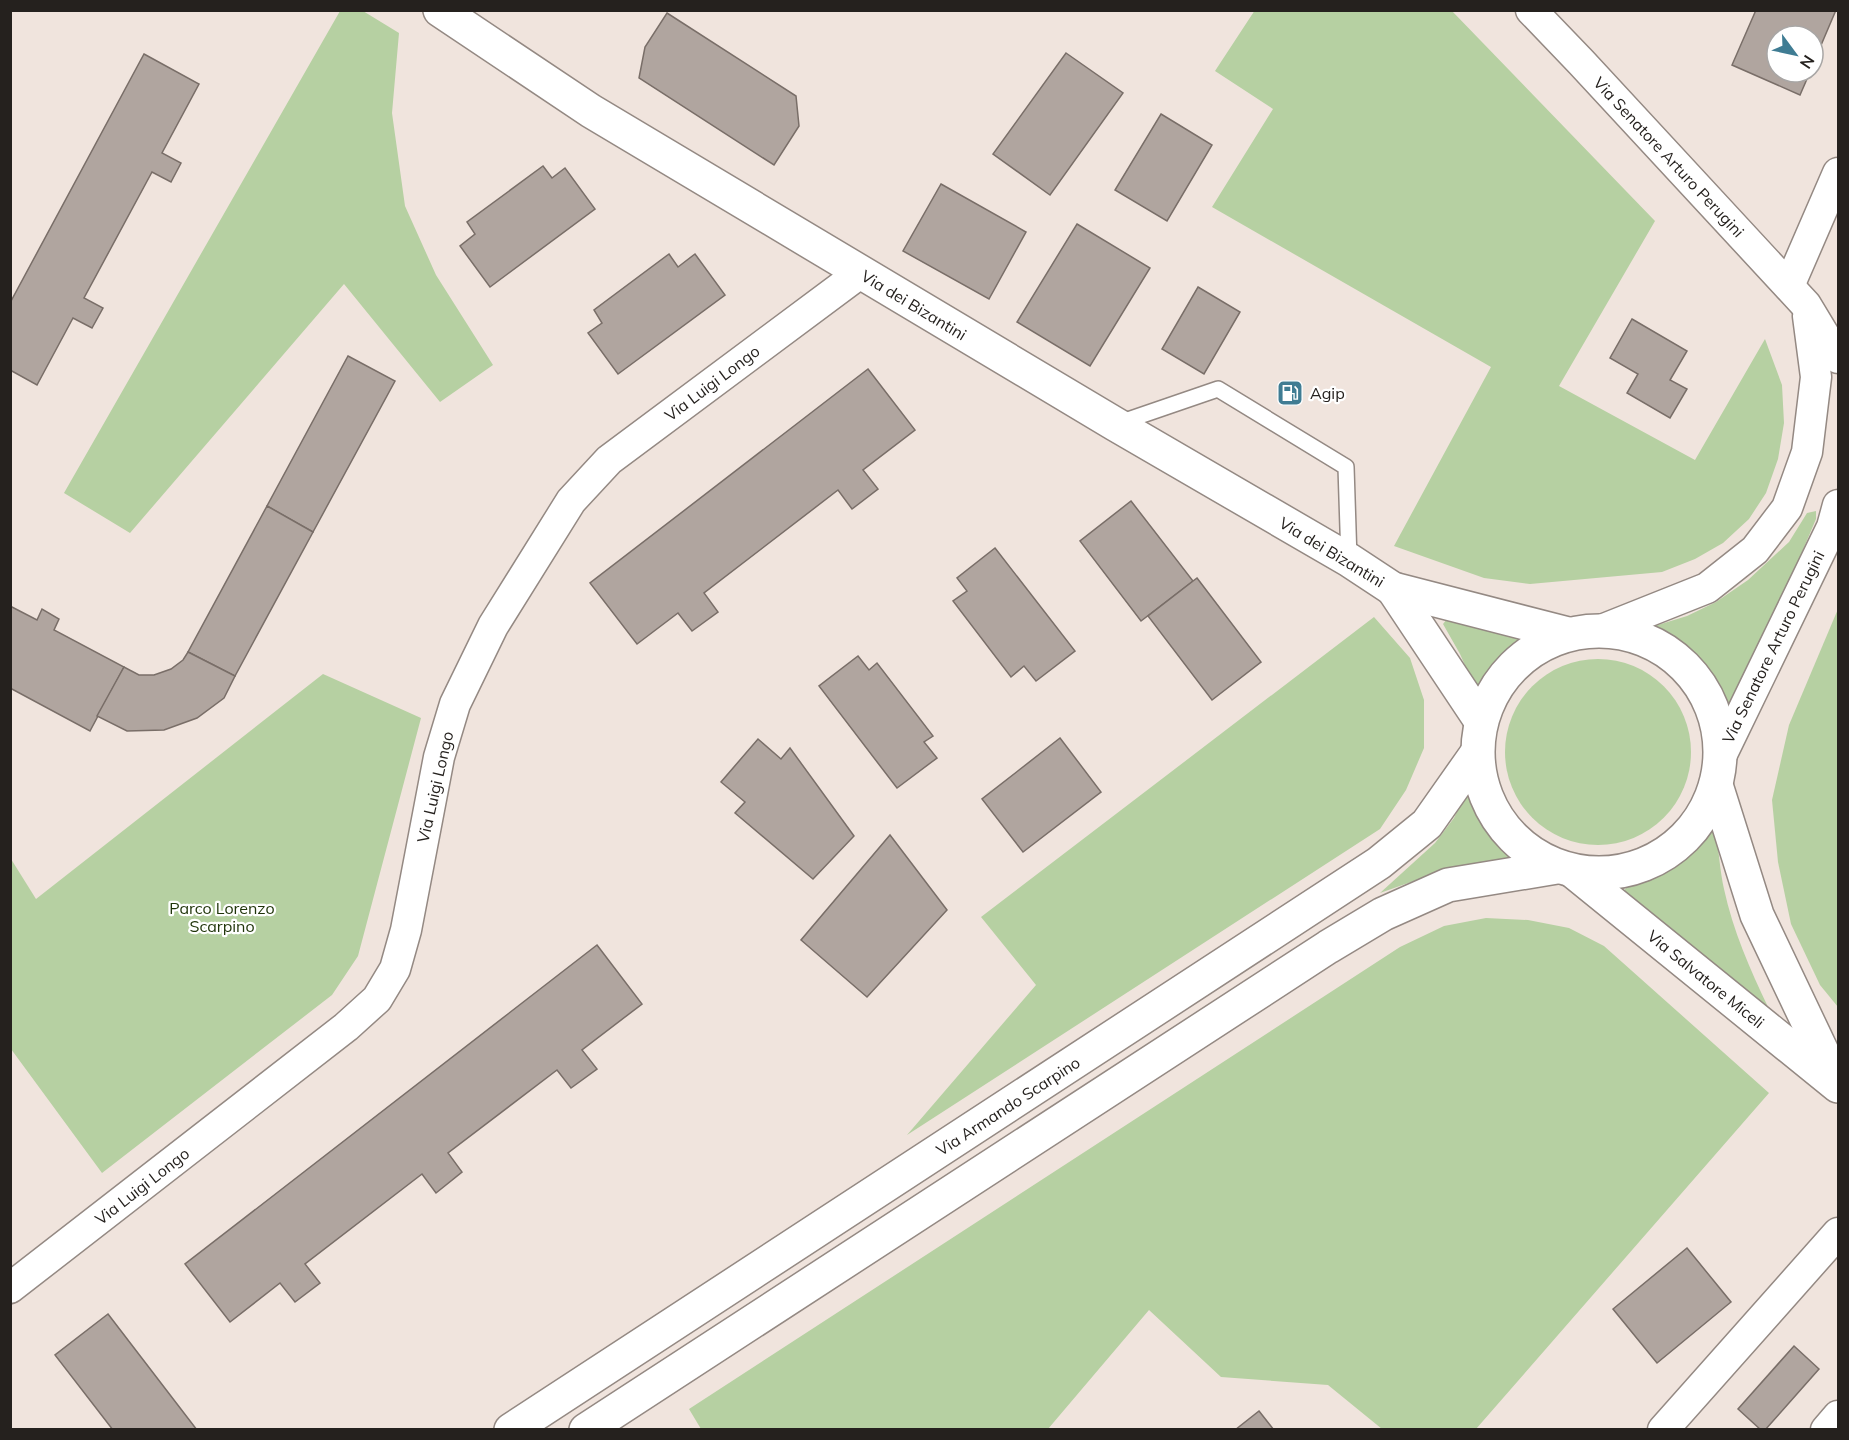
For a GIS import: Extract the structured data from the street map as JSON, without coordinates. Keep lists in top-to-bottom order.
{
  "streets": {
    "street": [
      "Via Senatore Arturo Perugini",
      "Via dei Bizantini",
      "Via Luigi Longo",
      "Via Salvatore Miceli",
      "Via Armando Scarpino"
    ]
  },
  "crossings": [
    ["Via Senatore Arturo Perugini", "Via dei Bizantini"],
    ["Via Senatore Arturo Perugini", "Via Salvatore Miceli"],
    ["Via dei Bizantini", "Via Luigi Longo"],
    ["Via dei Bizantini", "Via Salvatore Miceli"],
    ["Via Salvatore Miceli", "Via Armando Scarpino"]
  ],
  "parks": ["Parco Lorenzo Scarpino"],
  "places": {
    "fuel station": ["Agip"]
  },
  "north": "bottom right"
}
